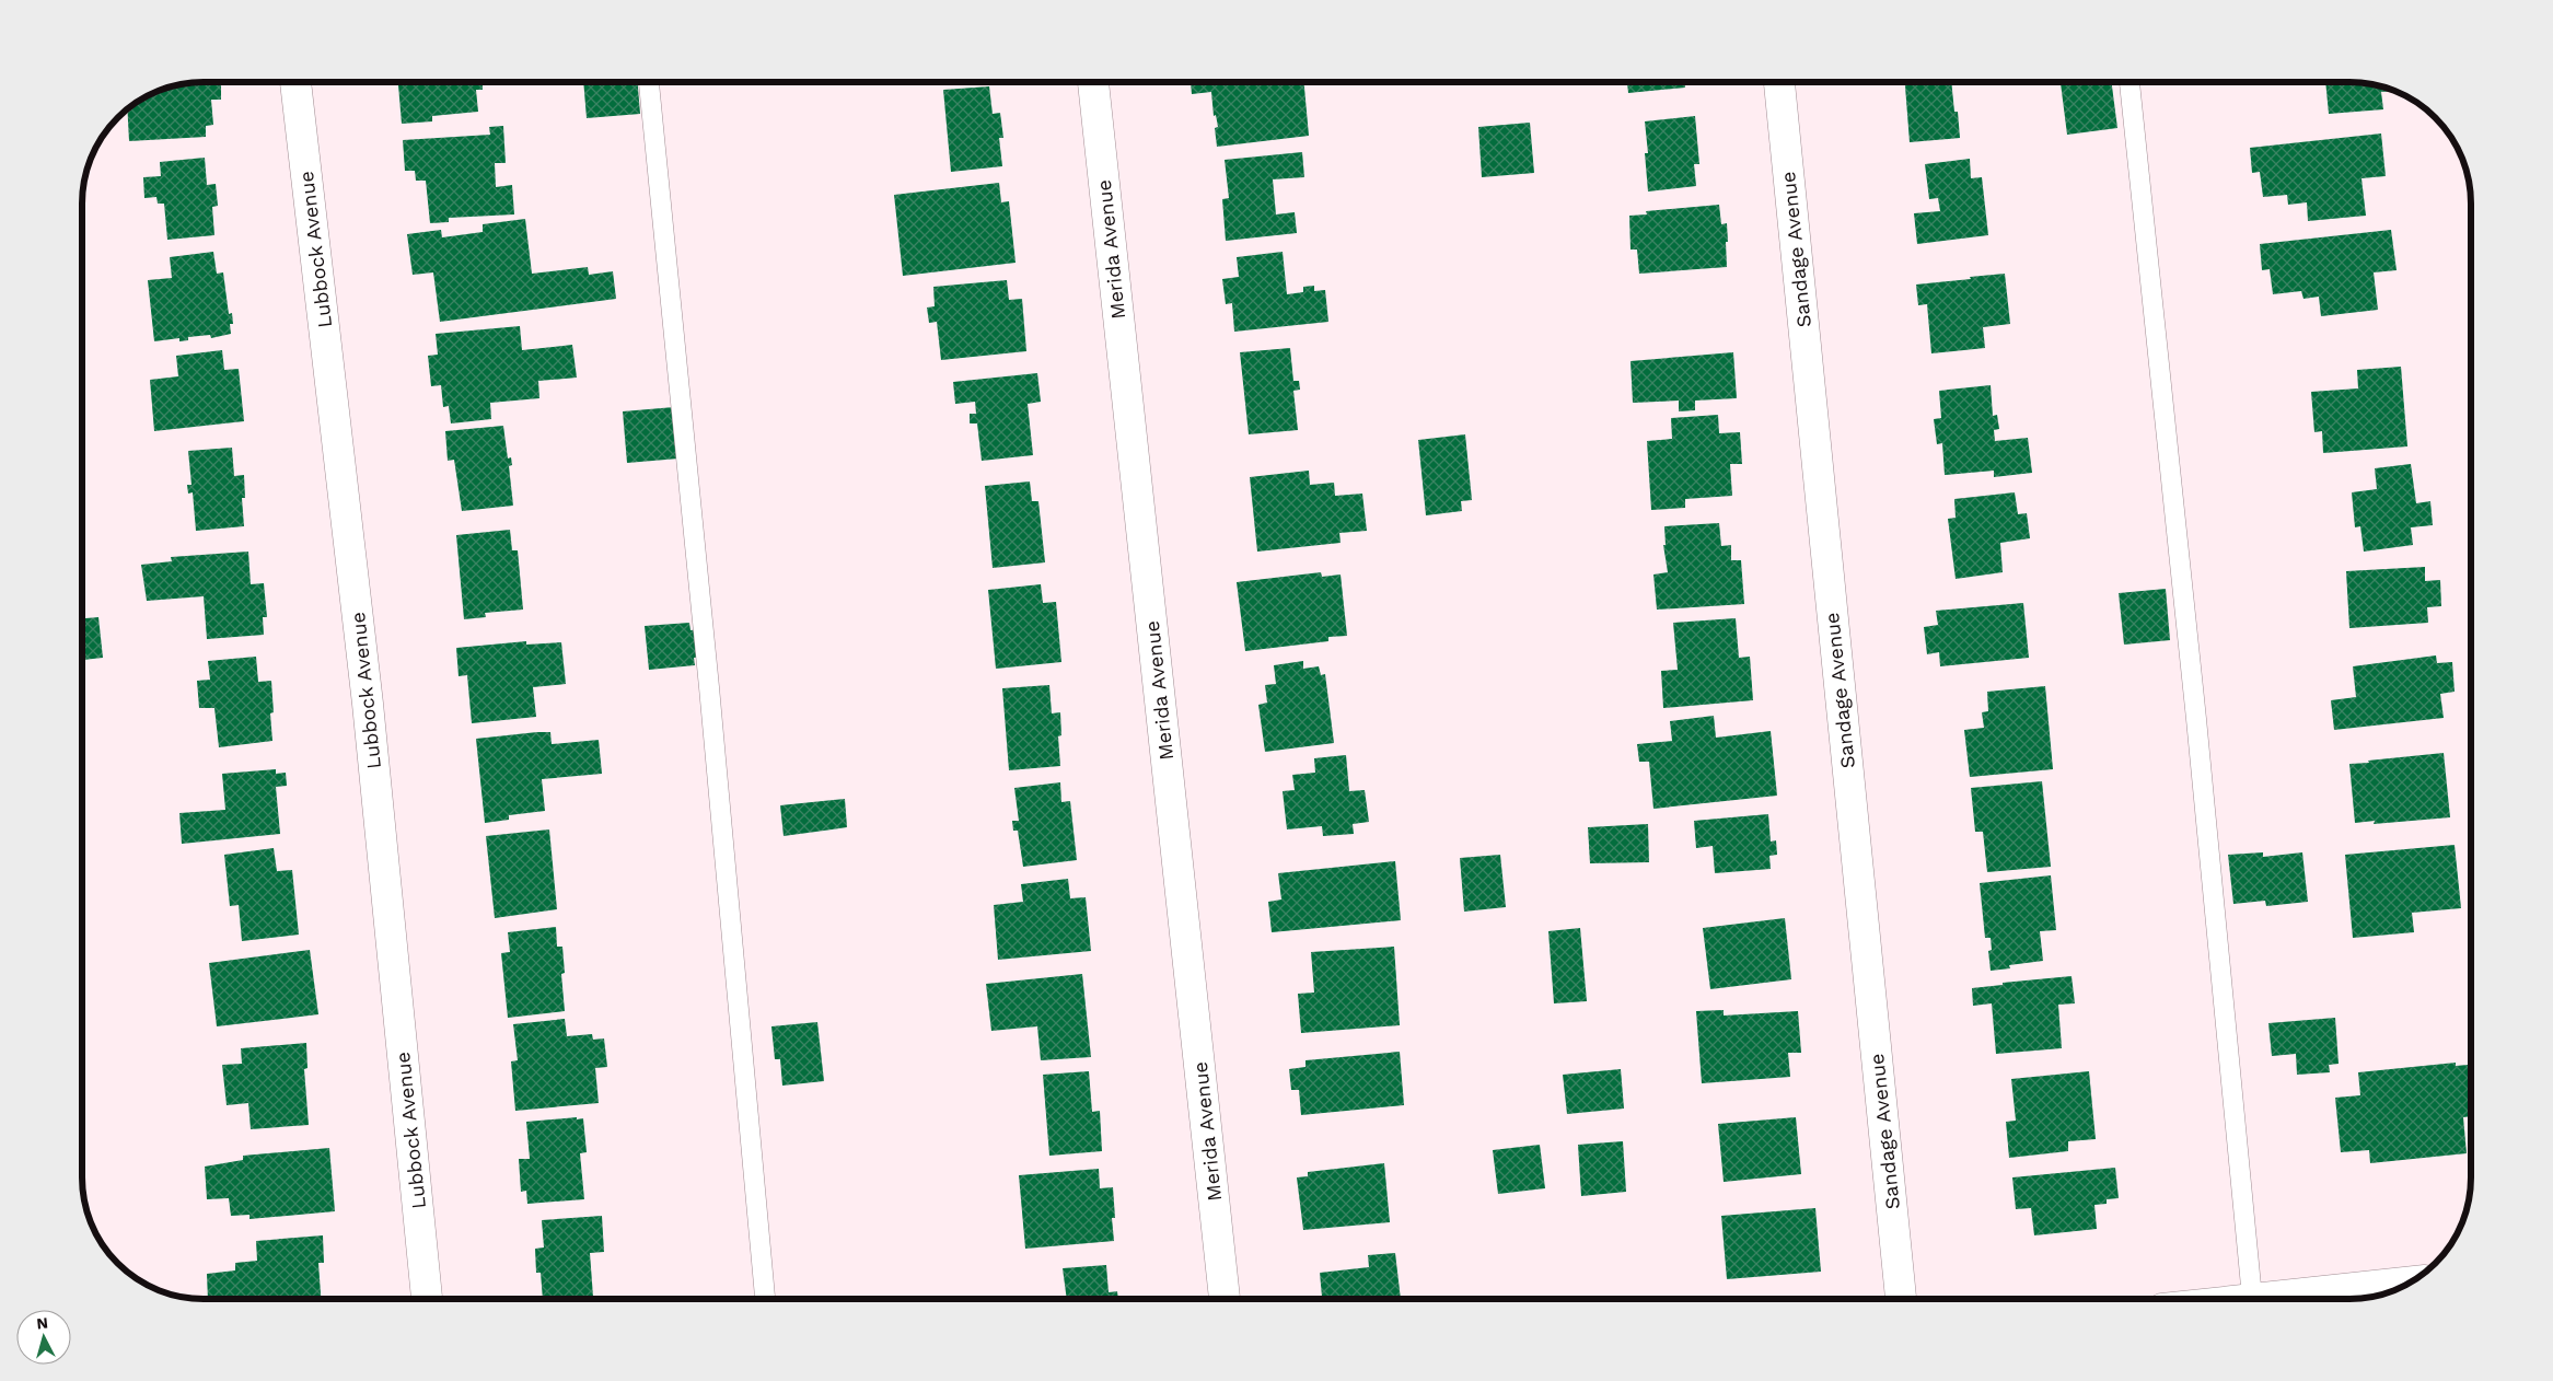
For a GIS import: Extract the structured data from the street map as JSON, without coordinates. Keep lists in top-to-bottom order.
{
  "streets": {
    "street": ["Lubbock Avenue", "Merida Avenue", "Sandage Avenue"]
  },
  "north": "top"
}
